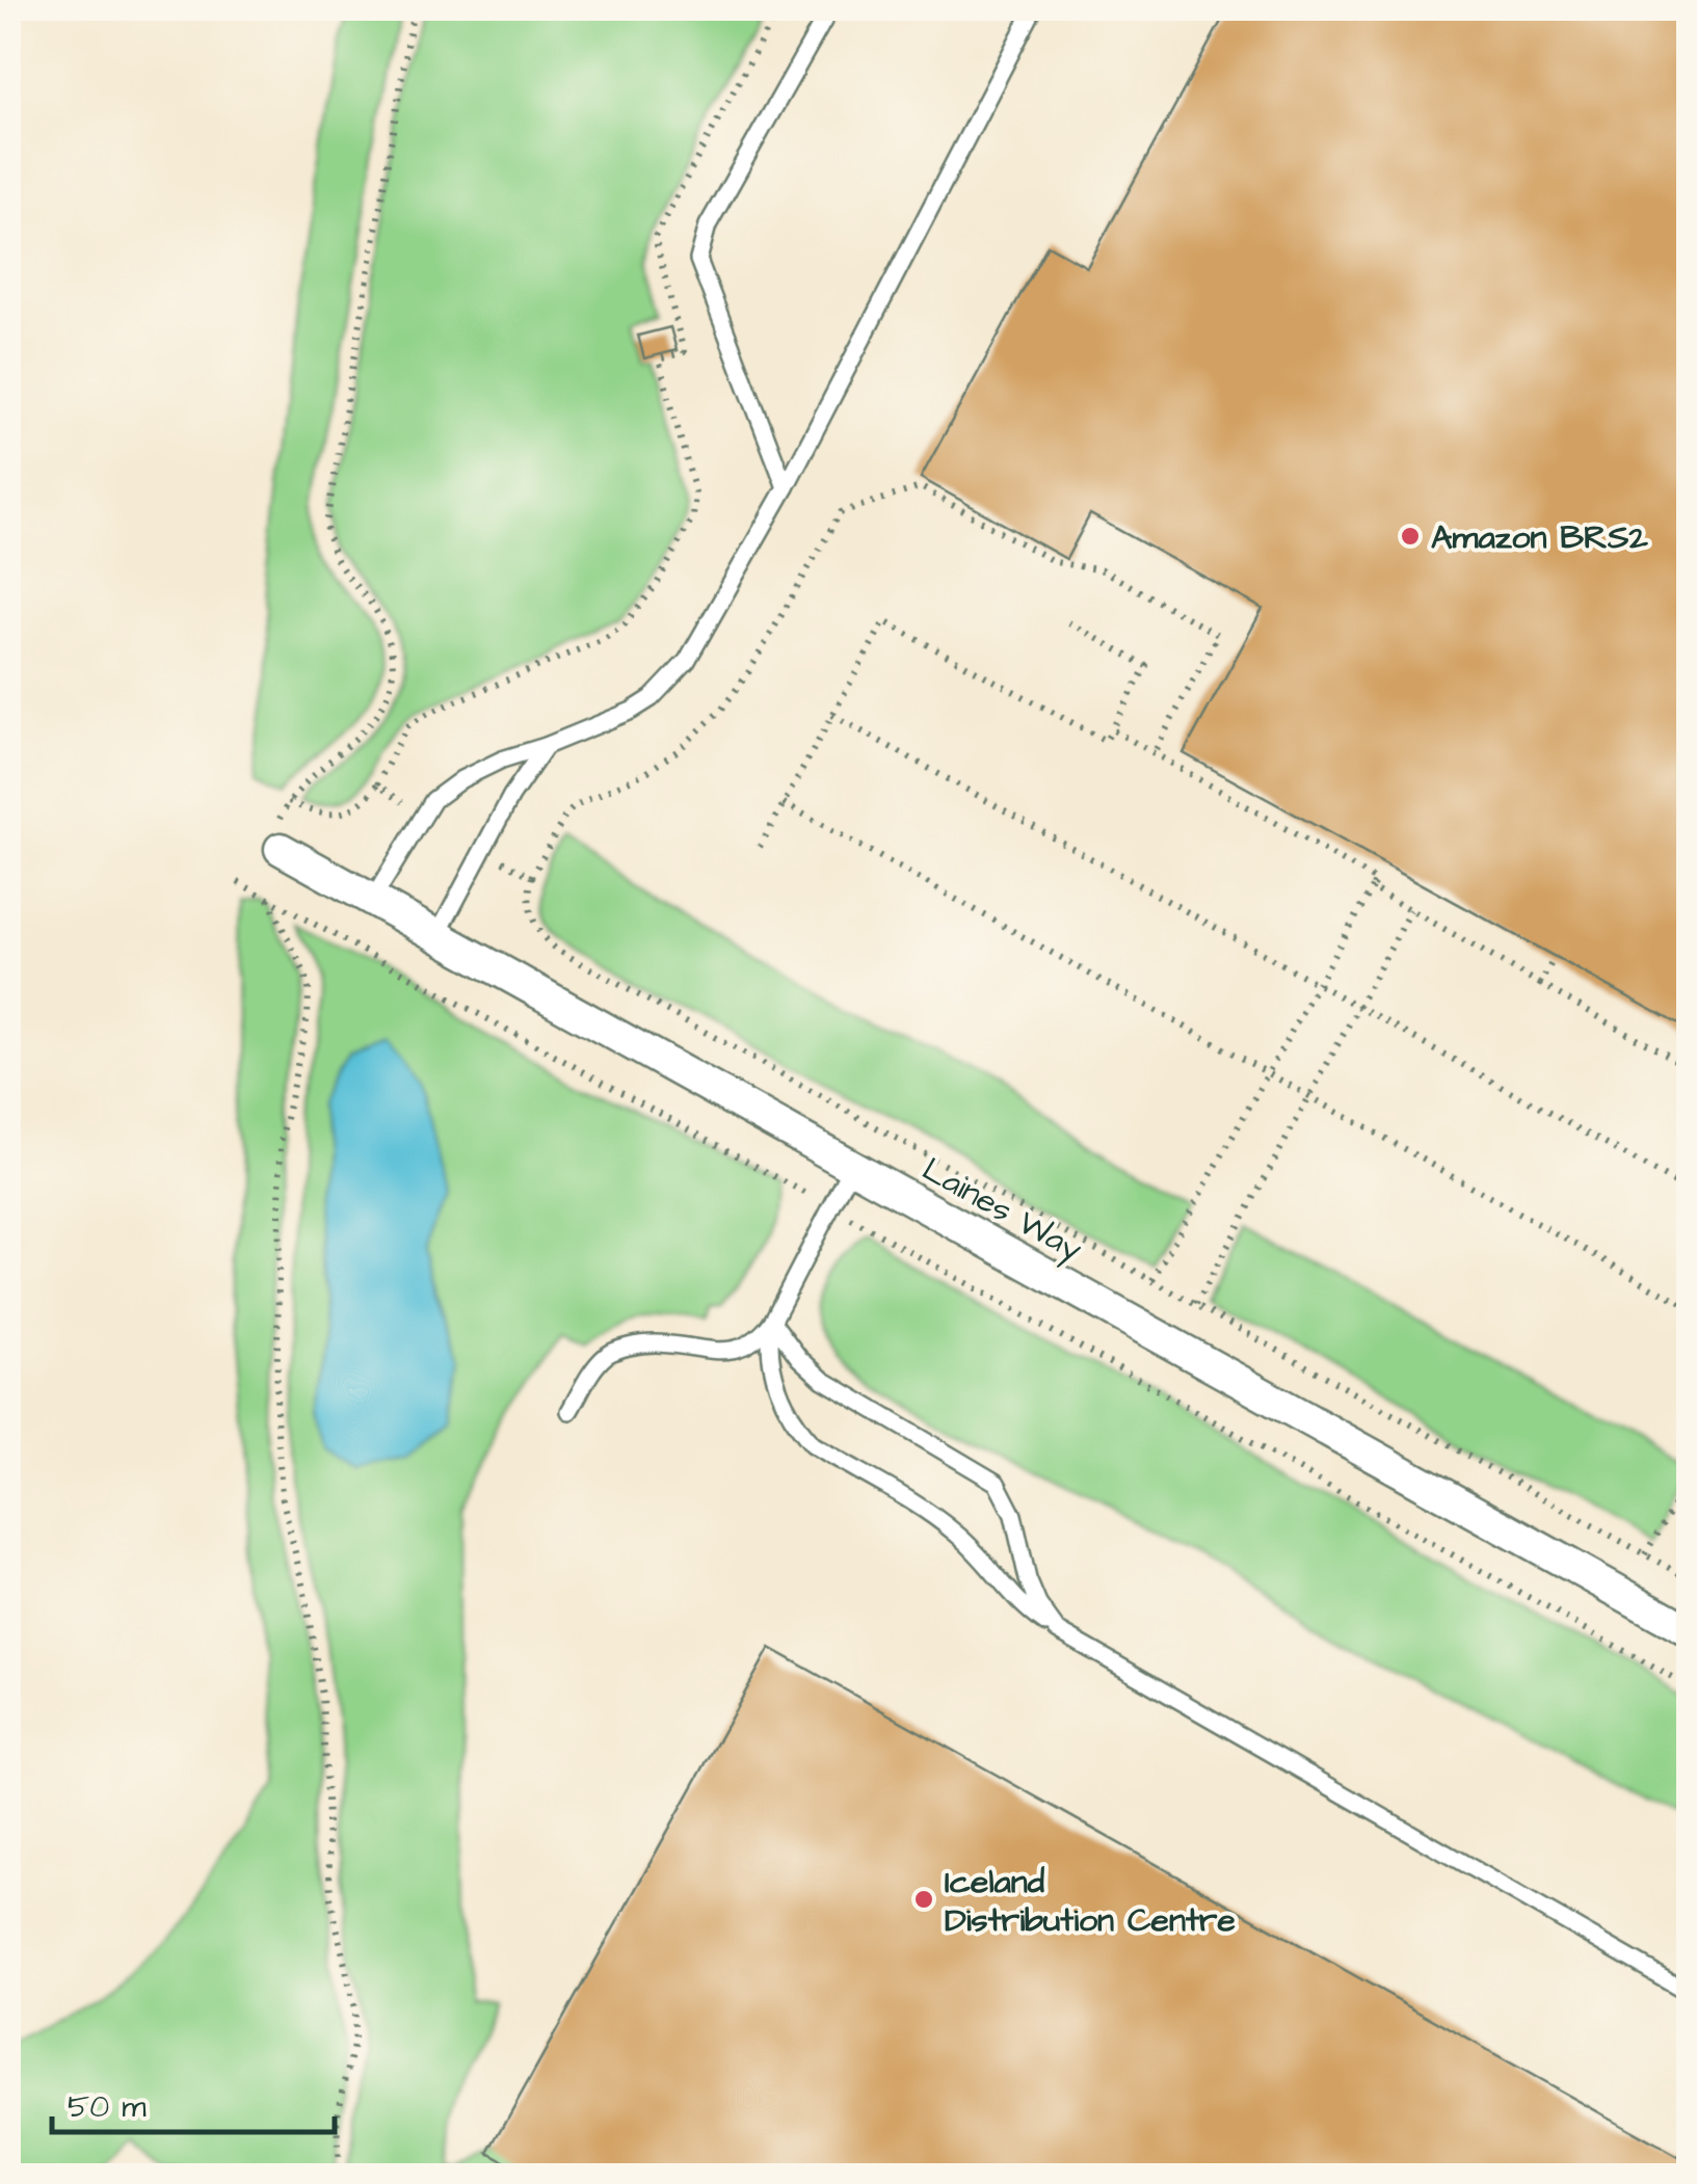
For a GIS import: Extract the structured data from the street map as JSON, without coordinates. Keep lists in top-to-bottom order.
{
  "streets": {
    "street": ["Laines Way"]
  },
  "places": ["Amazon BRS2", "Iceland Distribution Centre"],
  "scale_bar": "50 m"
}
